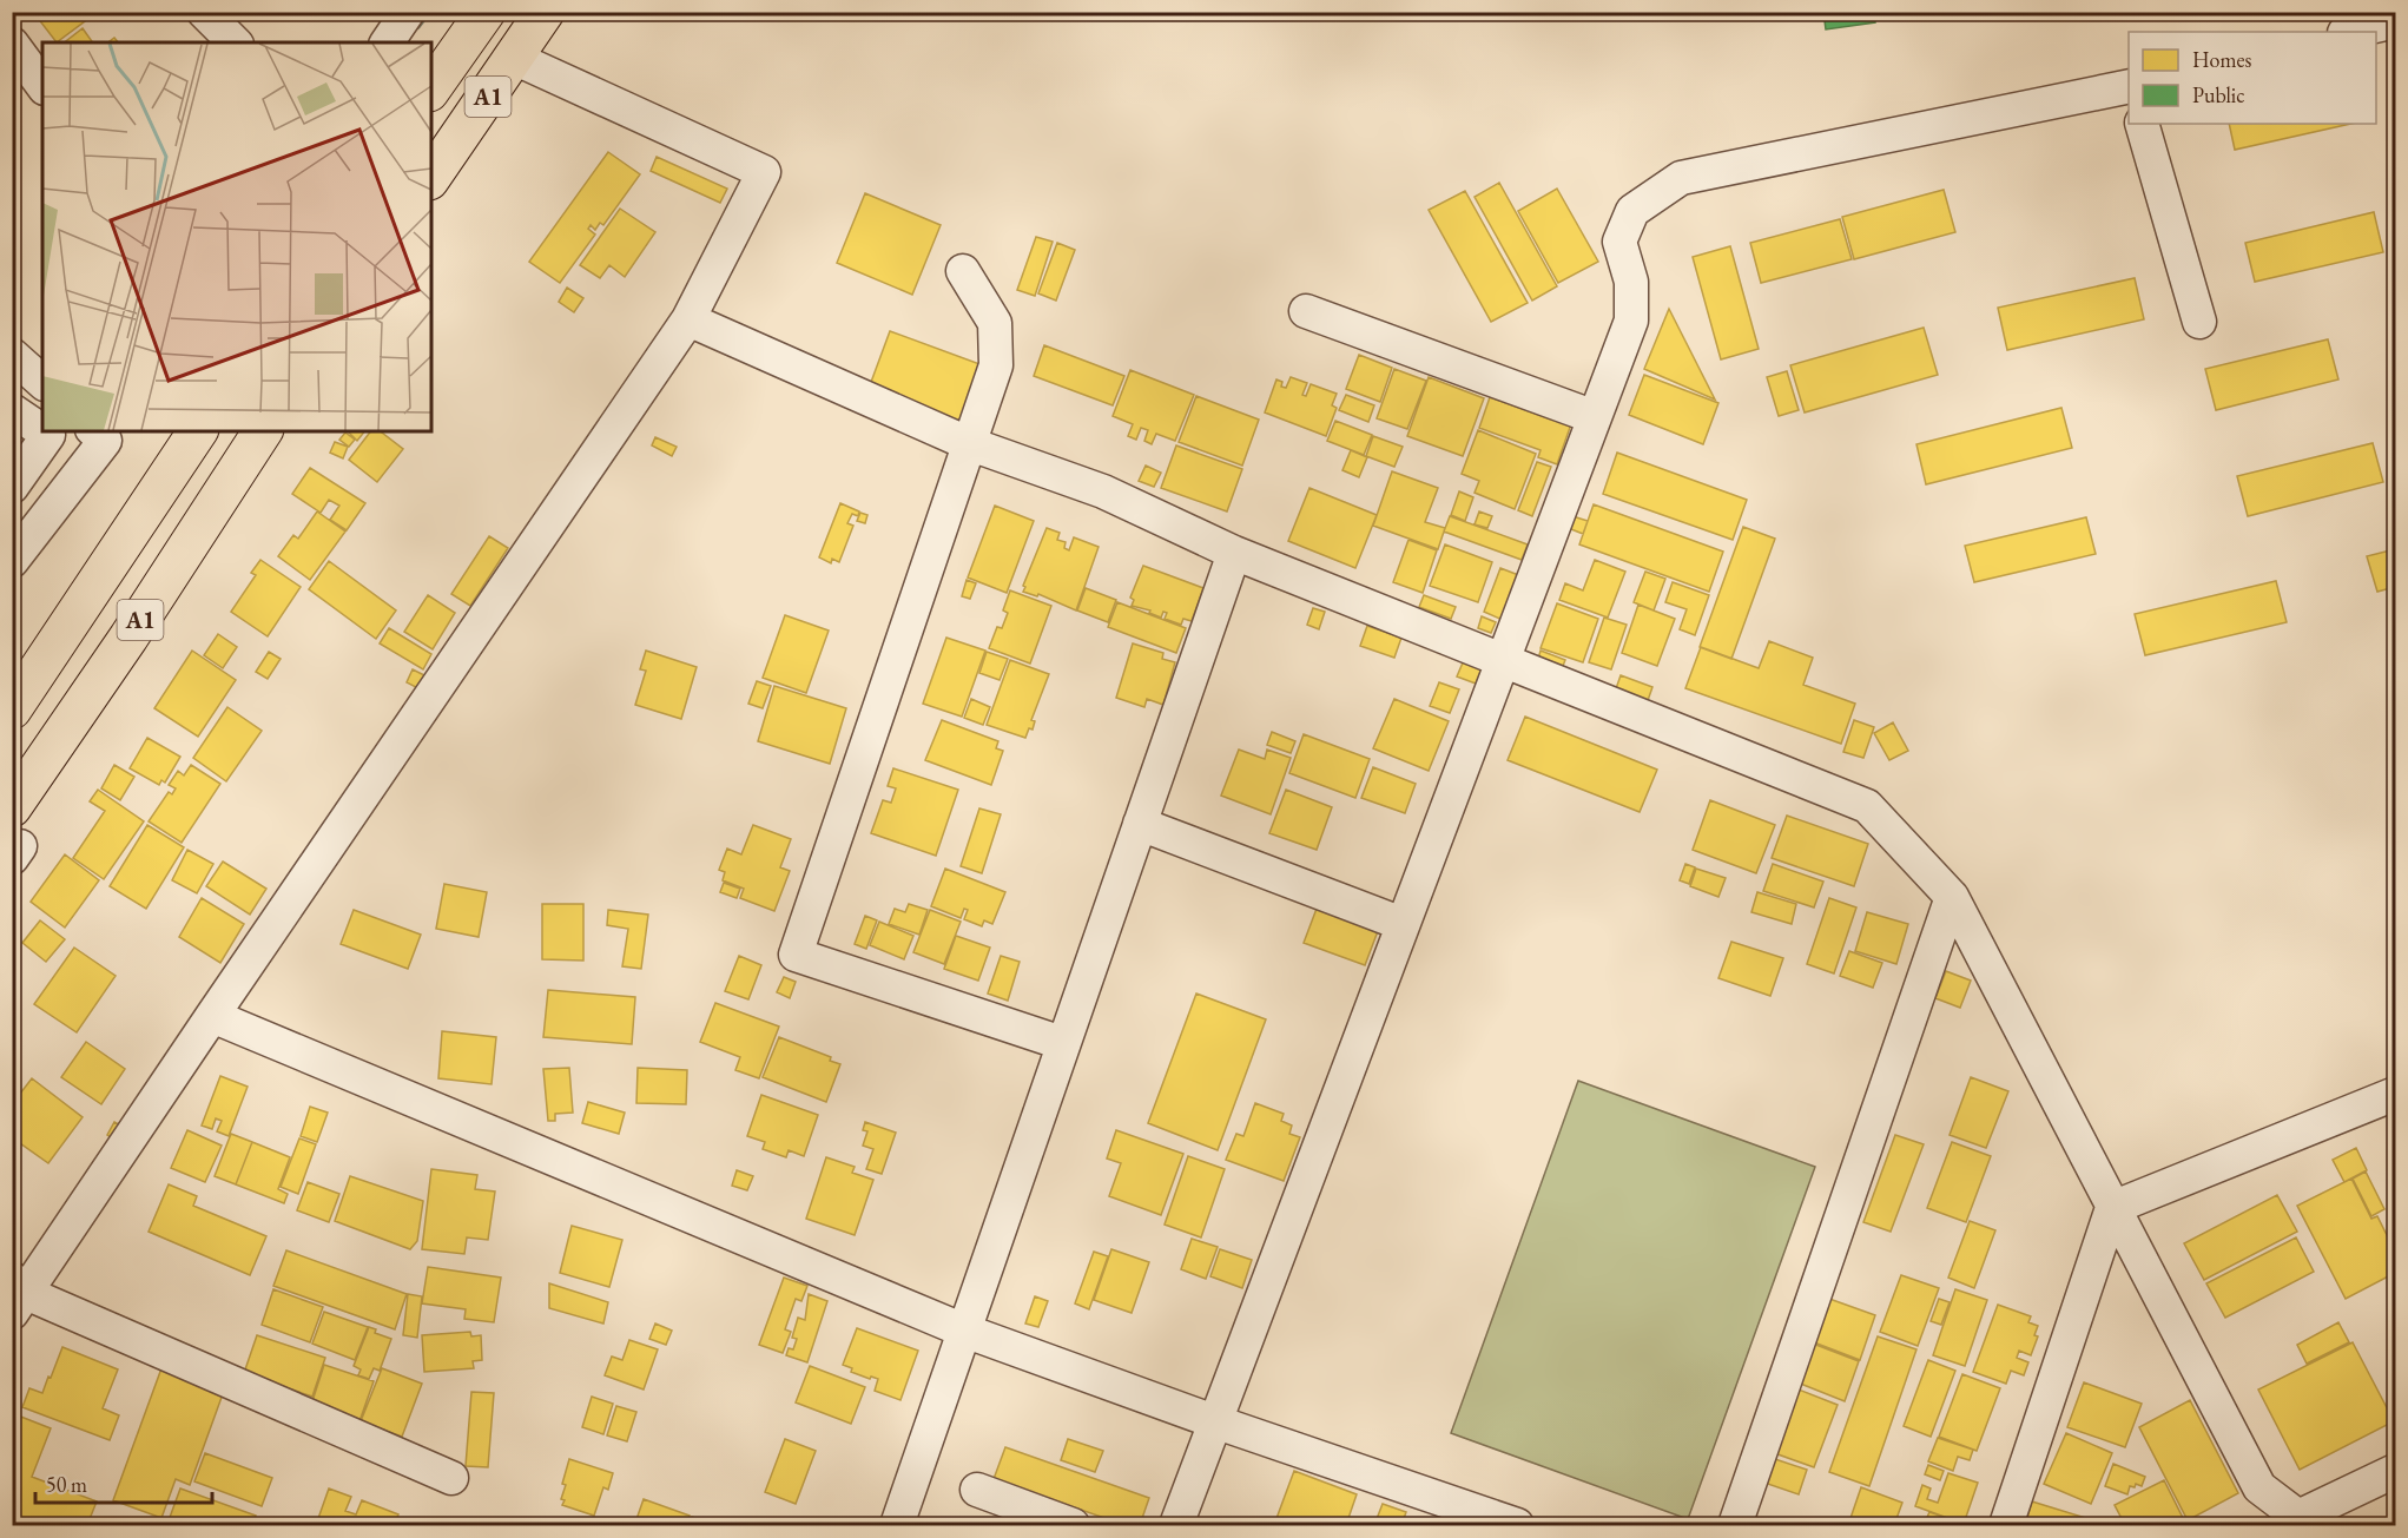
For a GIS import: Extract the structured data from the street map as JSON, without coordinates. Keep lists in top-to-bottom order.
{
  "streets": {
    "main road": ["A1"]
  },
  "legend": ["Homes", "Public"],
  "scale_bar": "50 m"
}
